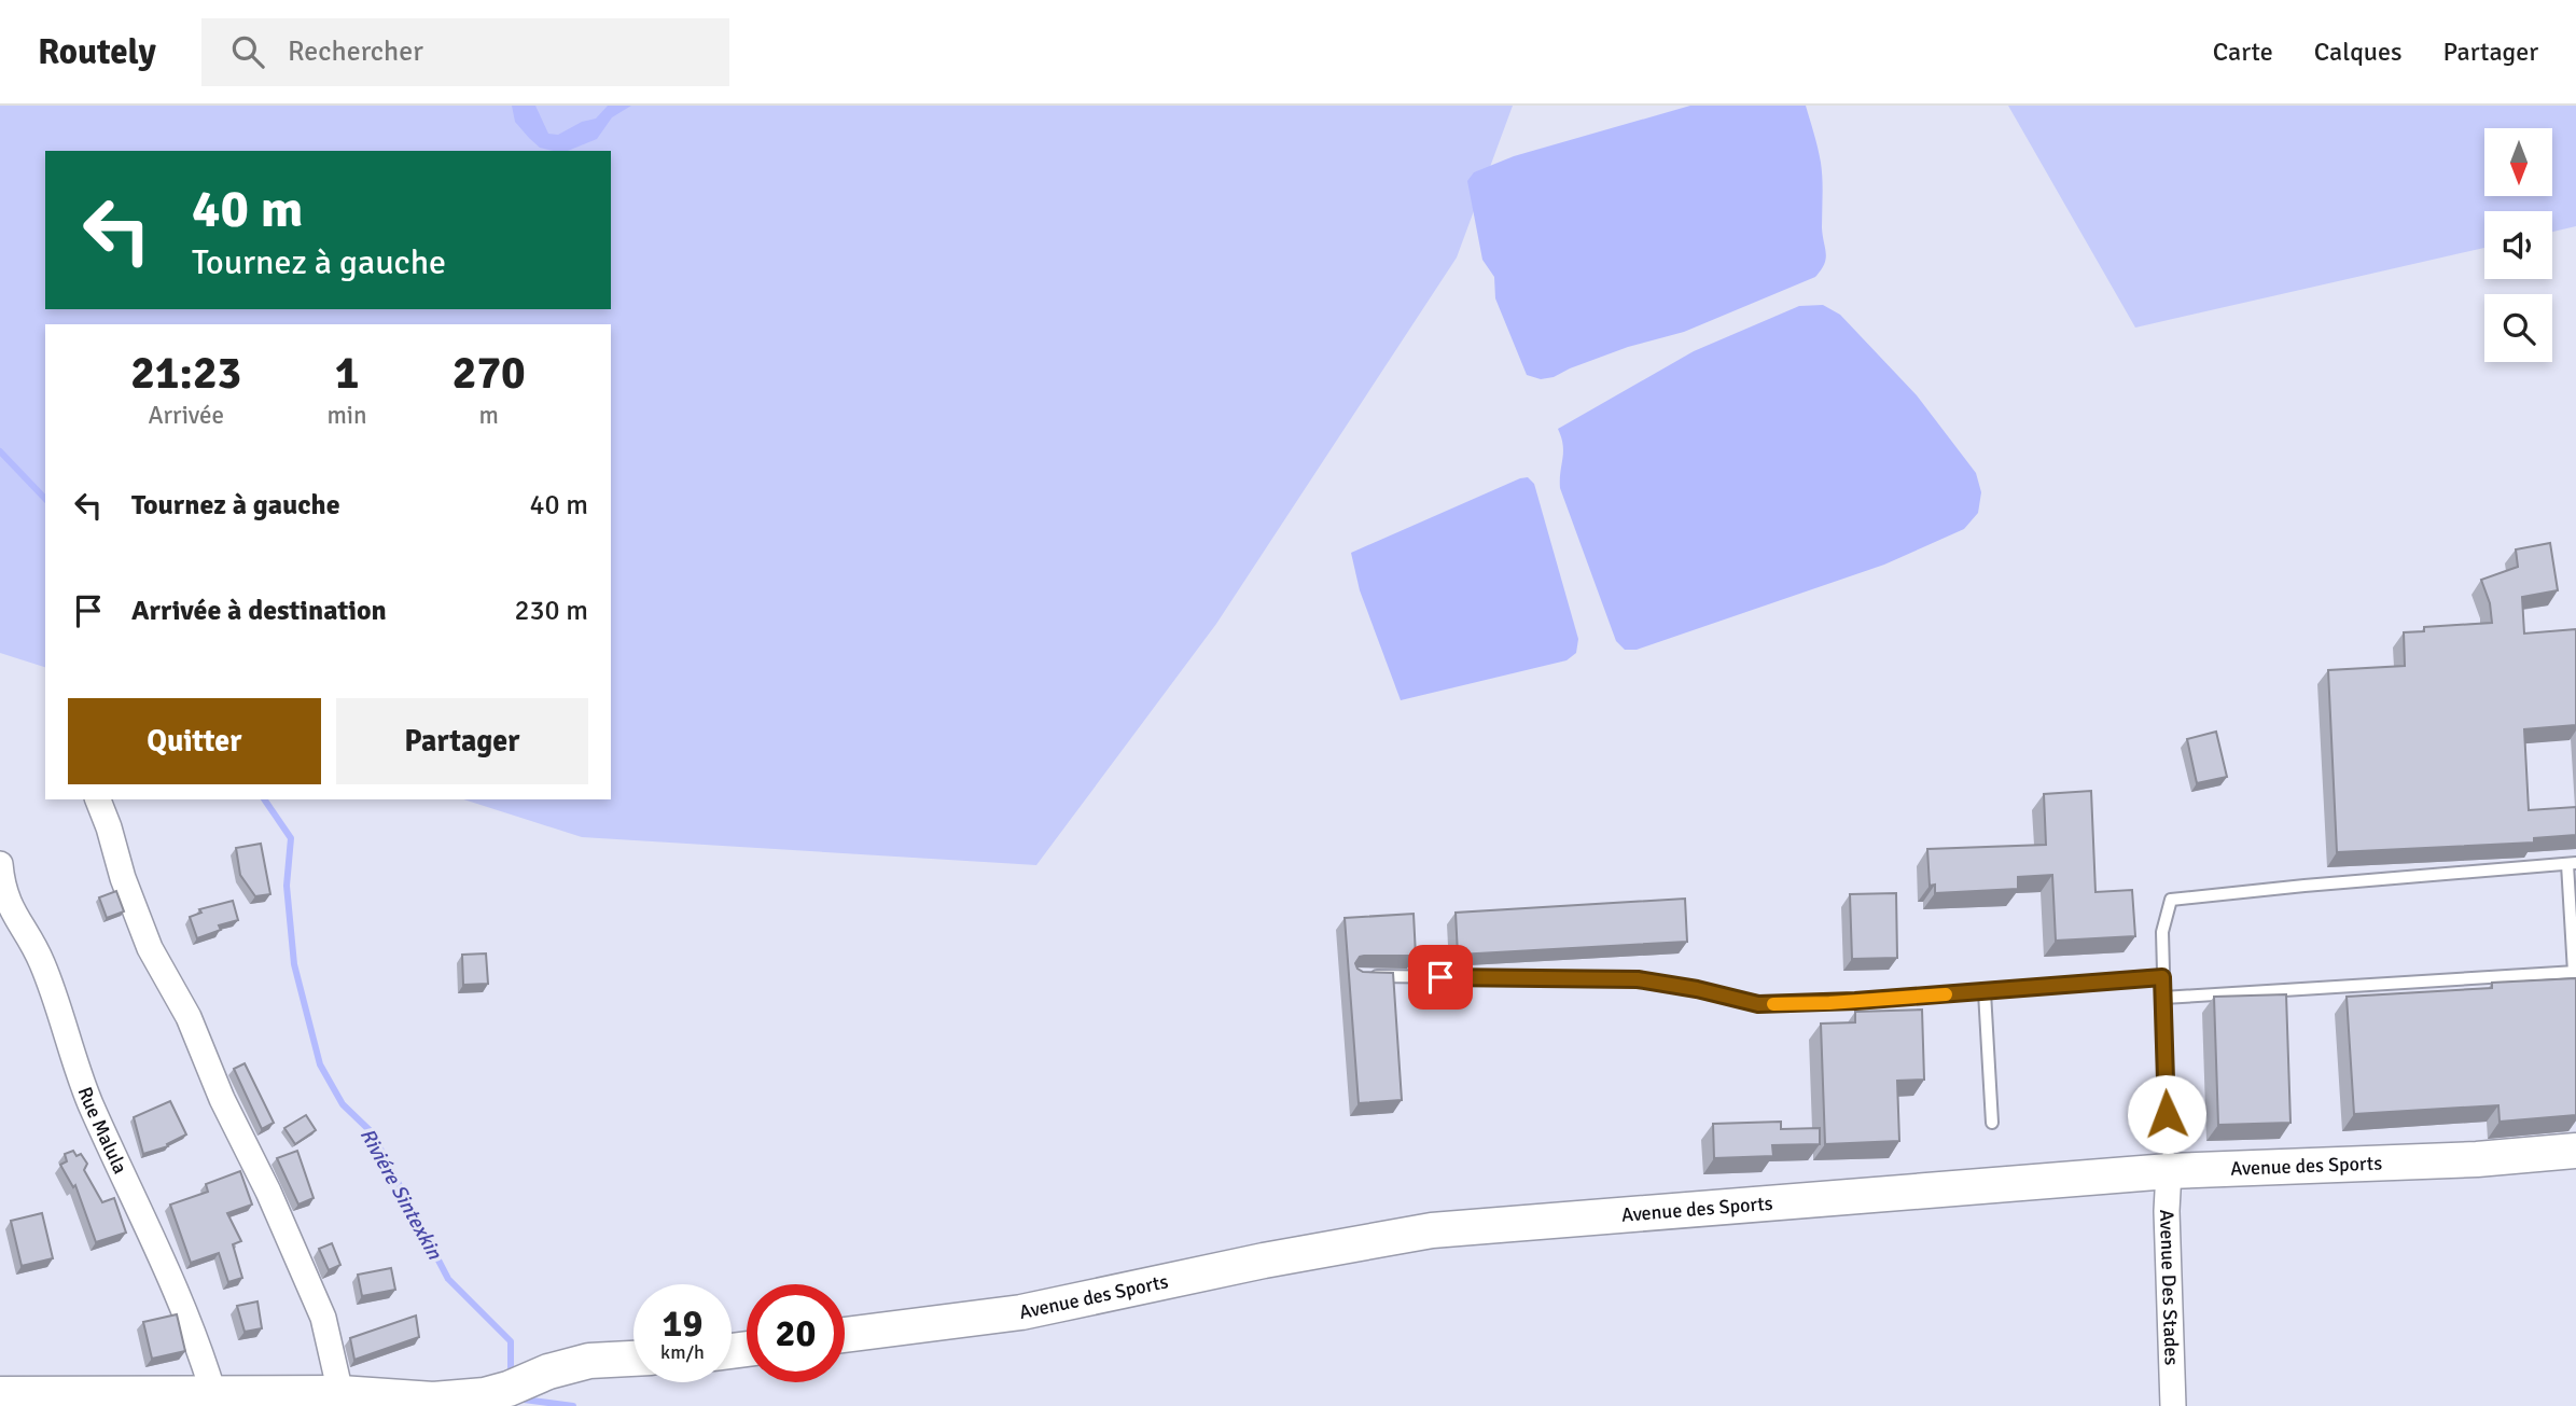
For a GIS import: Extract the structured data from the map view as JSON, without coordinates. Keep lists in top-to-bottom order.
{
  "streets": {
    "street": ["Rue Malula", "Avenue des Sports", "Avenue Des Stades"]
  },
  "crossings": [
    ["Avenue des Sports", "Avenue Des Stades"]
  ],
  "water": ["Riviére Sintexkin"],
  "north": "bottom",
  "page": {
    "header": "Routely",
    "search": "Rechercher",
    "nav": ["Carte", "Calques", "Partager"],
    "turn": ["40 m", "Tournez à gauche"],
    "eta": [
      "21:23",
      "Arrivée",
      "1",
      "min",
      "270",
      "m"
    ],
    "list": [
      {
        "name": "Tournez à gauche",
        "value": "40 m"
      },
      {
        "name": "Arrivée à destination",
        "value": "230 m"
      }
    ],
    "buttons": ["Quitter", "Partager"],
    "speed": "19 km/h",
    "limit": "20"
  }
}
